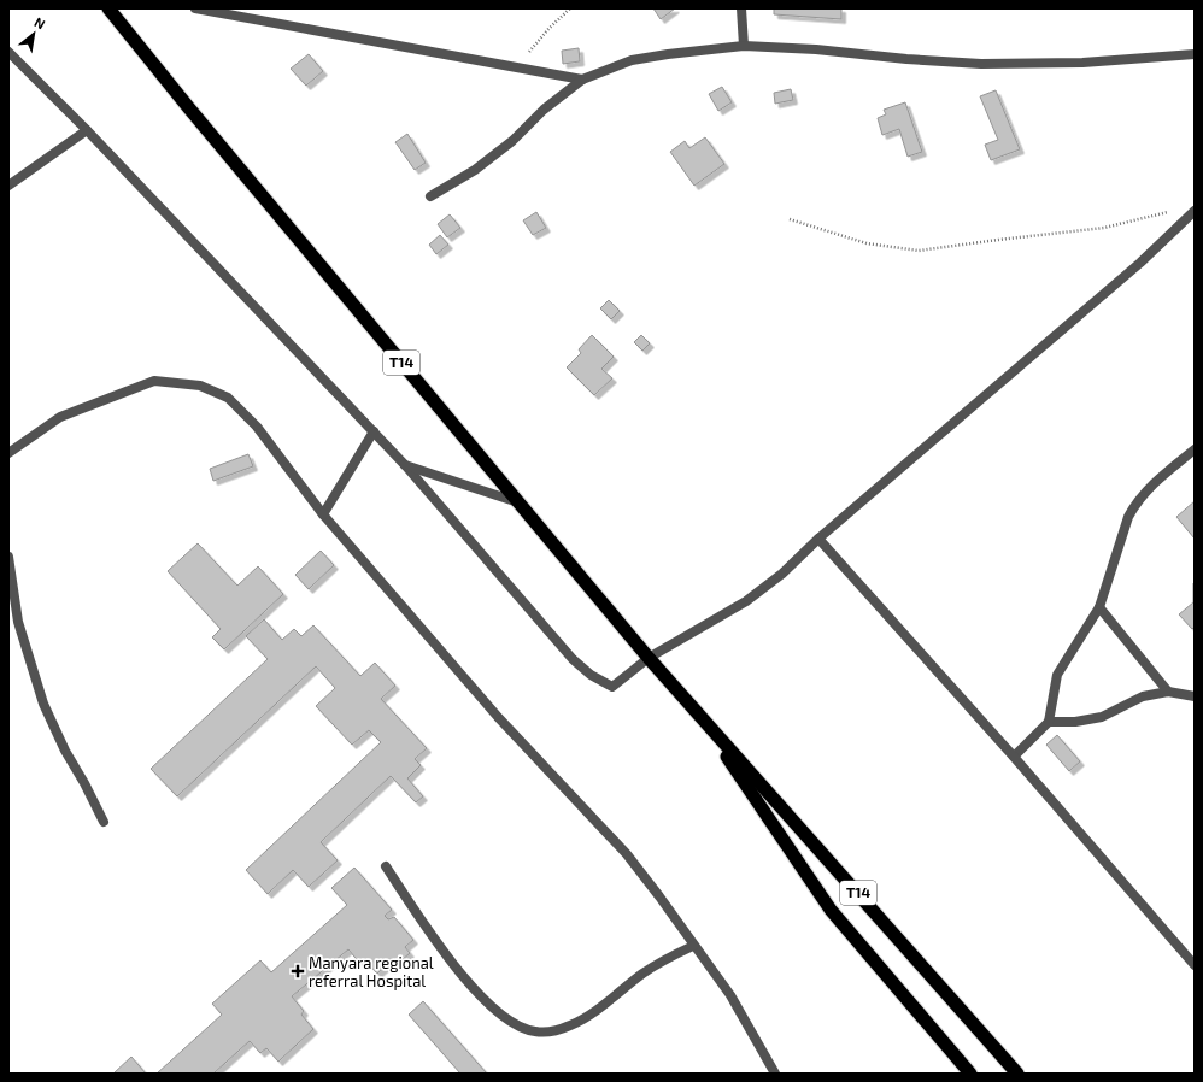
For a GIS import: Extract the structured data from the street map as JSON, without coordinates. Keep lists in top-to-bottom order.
{
  "streets": {
    "highway": ["T14"]
  },
  "places": {
    "health": ["Manyara regional referral Hospital"]
  },
  "north": "top right"
}
